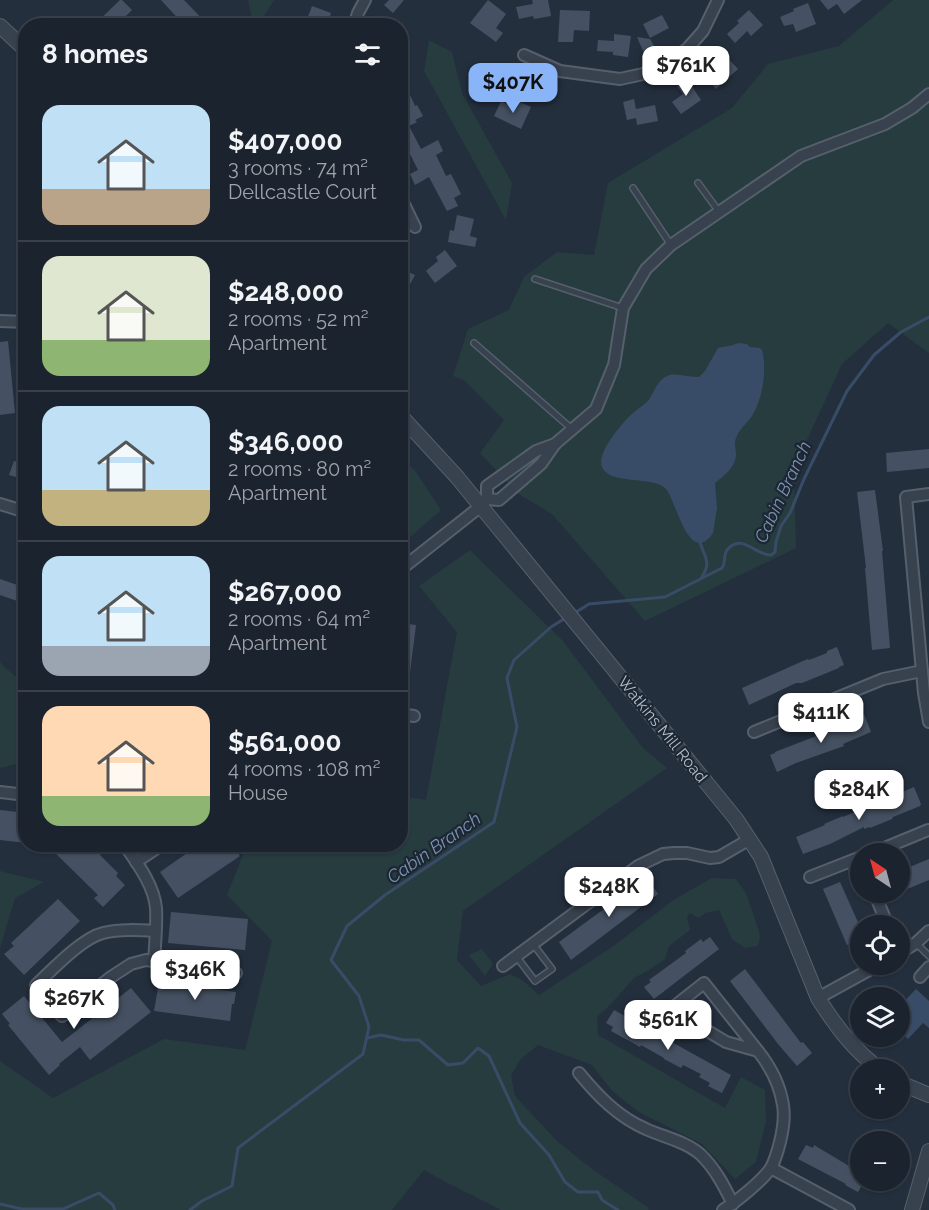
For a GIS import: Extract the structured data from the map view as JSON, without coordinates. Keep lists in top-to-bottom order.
{
  "streets": {
    "street": ["Watkins Mill Road"]
  },
  "water": ["Cabin Branch"],
  "north": "top left",
  "page": {
    "heading": "8 homes",
    "price": [
      "$761K",
      "$407K",
      "$411K",
      "$284K",
      "$248K",
      "$346K",
      "$267K",
      "$561K"
    ],
    "list": [
      {
        "name": "$407,000",
        "note": "3 rooms · 74 m² · Dellcastle Court"
      },
      {
        "name": "$248,000",
        "note": "2 rooms · 52 m² · Apartment"
      },
      {
        "name": "$346,000",
        "note": "2 rooms · 80 m² · Apartment"
      },
      {
        "name": "$267,000",
        "note": "2 rooms · 64 m² · Apartment"
      },
      {
        "name": "$561,000",
        "note": "4 rooms · 108 m² · House"
      }
    ],
    "map_buttons": ["+", "−"]
  }
}
